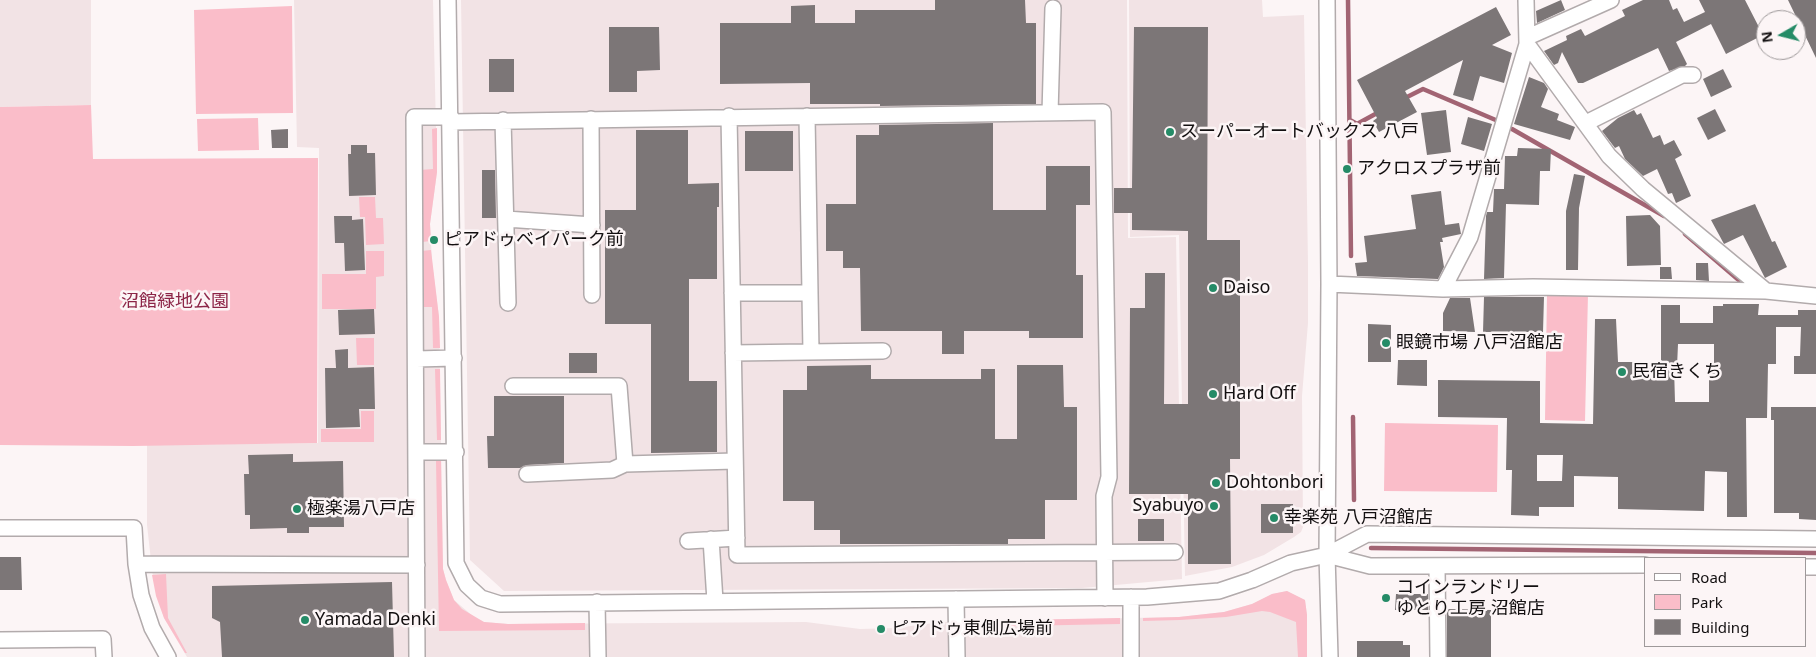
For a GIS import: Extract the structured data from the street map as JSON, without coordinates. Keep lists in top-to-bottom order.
{
  "parks": ["沼館緑地公園"],
  "places": [
    "スーパーオートバックス 八戸",
    "アクロスプラザ前",
    "ピアドゥベイパーク前",
    "Daiso",
    "眼鏡市場 八戸沼館店",
    "民宿きくち",
    "Hard Off",
    "Dohtonbori",
    "Syabuyo",
    "極楽湯八戸店",
    "幸楽苑 八戸沼館店",
    "コインランドリー ゆとり工房 沼館店",
    "Yamada Denki",
    "ピアドゥ東側広場前"
  ],
  "legend": ["Road", "Park", "Building"],
  "north": "left"
}
